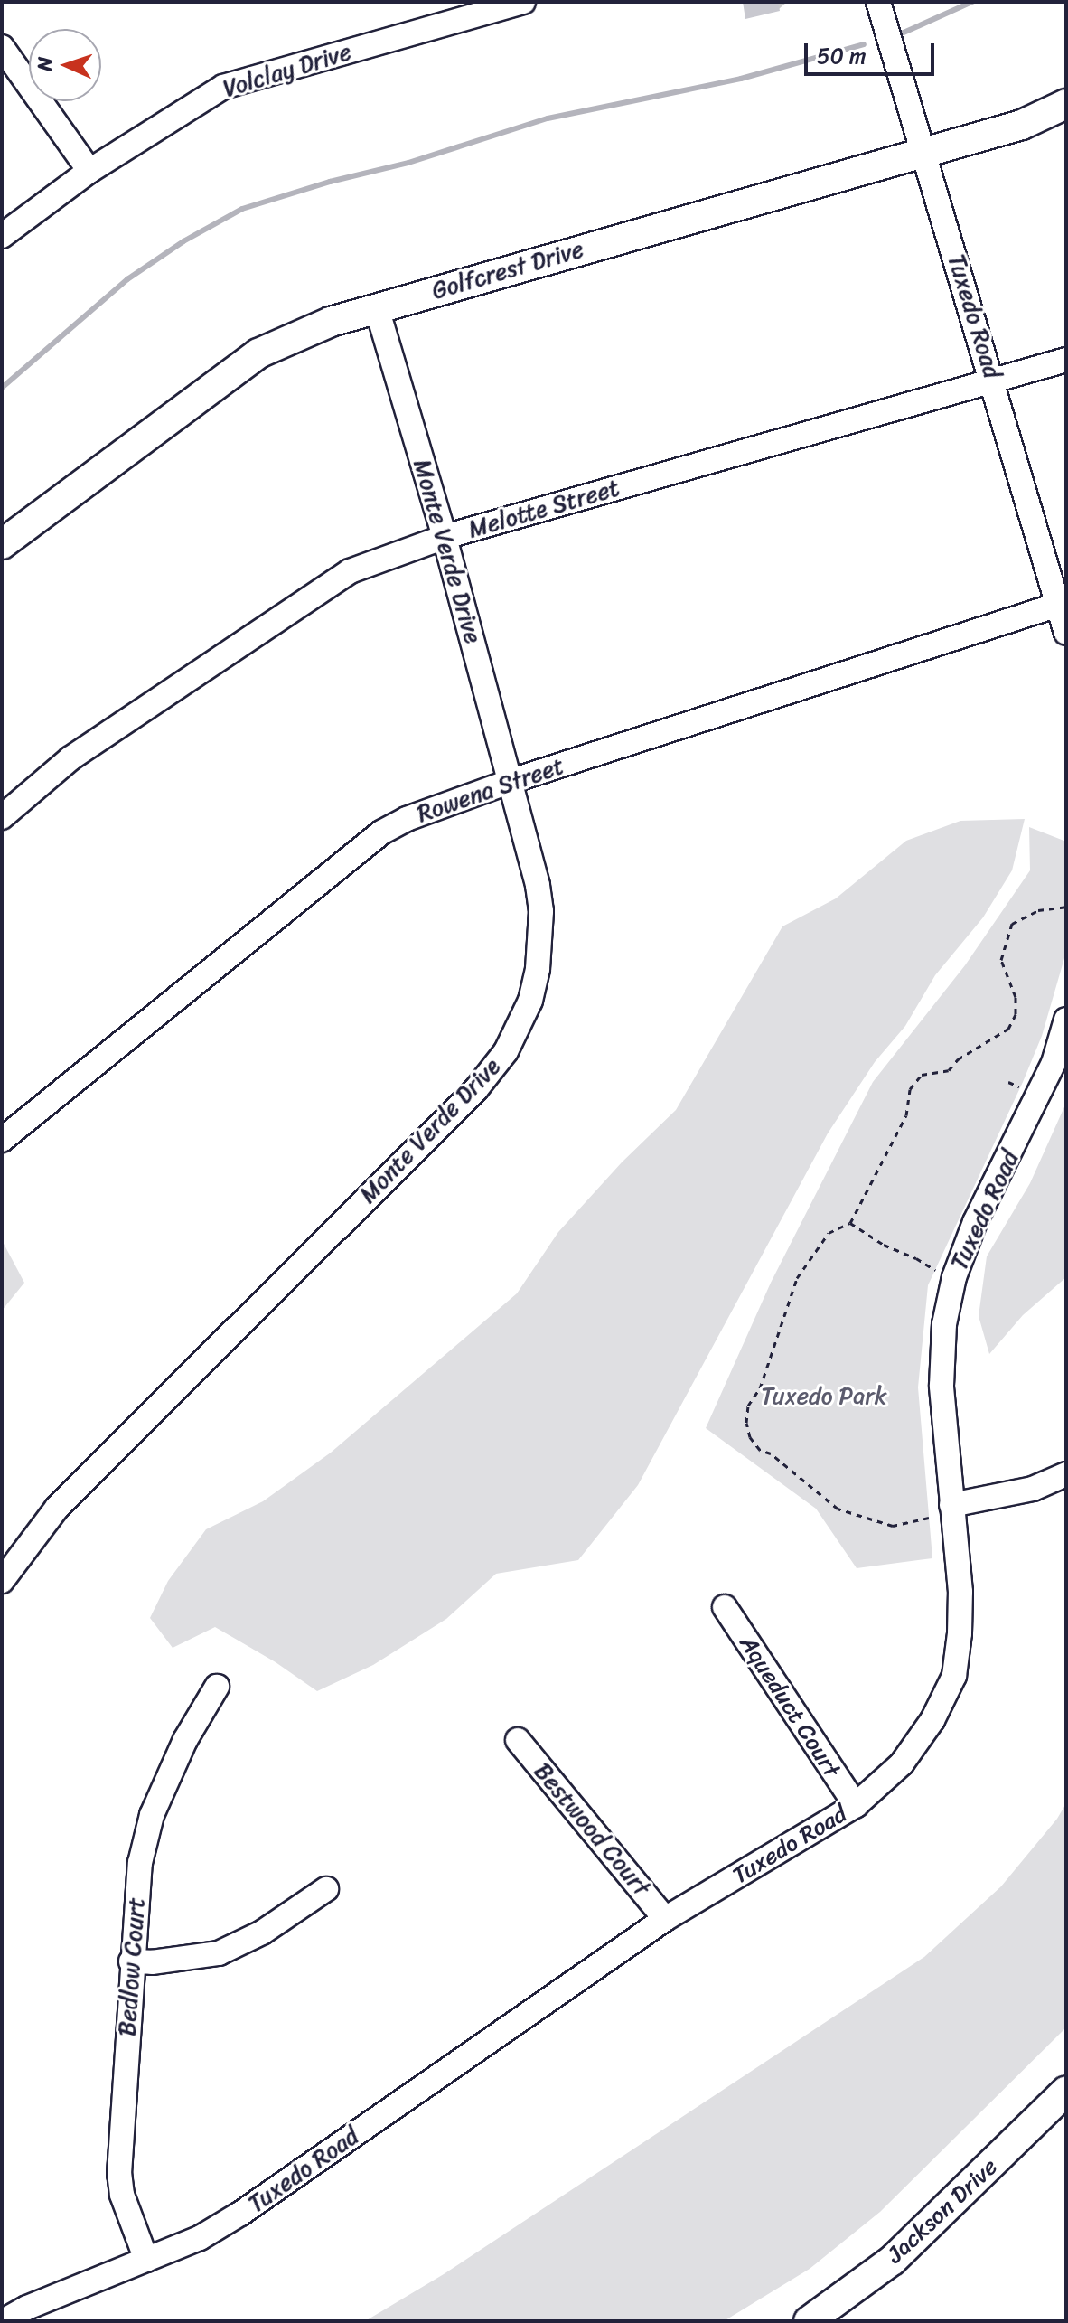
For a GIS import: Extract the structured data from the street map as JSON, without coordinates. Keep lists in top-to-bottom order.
{
  "streets": {
    "main road": ["Golfcrest Drive", "Jackson Drive"],
    "street": [
      "Volclay Drive",
      "Tuxedo Road",
      "Melotte Street",
      "Monte Verde Drive",
      "Rowena Street",
      "Aqueduct Court",
      "Bestwood Court",
      "Bedlow Court"
    ]
  },
  "crossings": [
    ["Golfcrest Drive", "Tuxedo Road"],
    ["Golfcrest Drive", "Monte Verde Drive"],
    ["Tuxedo Road", "Melotte Street"],
    ["Tuxedo Road", "Rowena Street"],
    ["Tuxedo Road", "Aqueduct Court"],
    ["Tuxedo Road", "Bestwood Court"],
    ["Tuxedo Road", "Bedlow Court"],
    ["Melotte Street", "Monte Verde Drive"],
    ["Monte Verde Drive", "Rowena Street"]
  ],
  "parks": ["Tuxedo Park"],
  "scale_bar": "50 m",
  "north": "left"
}
